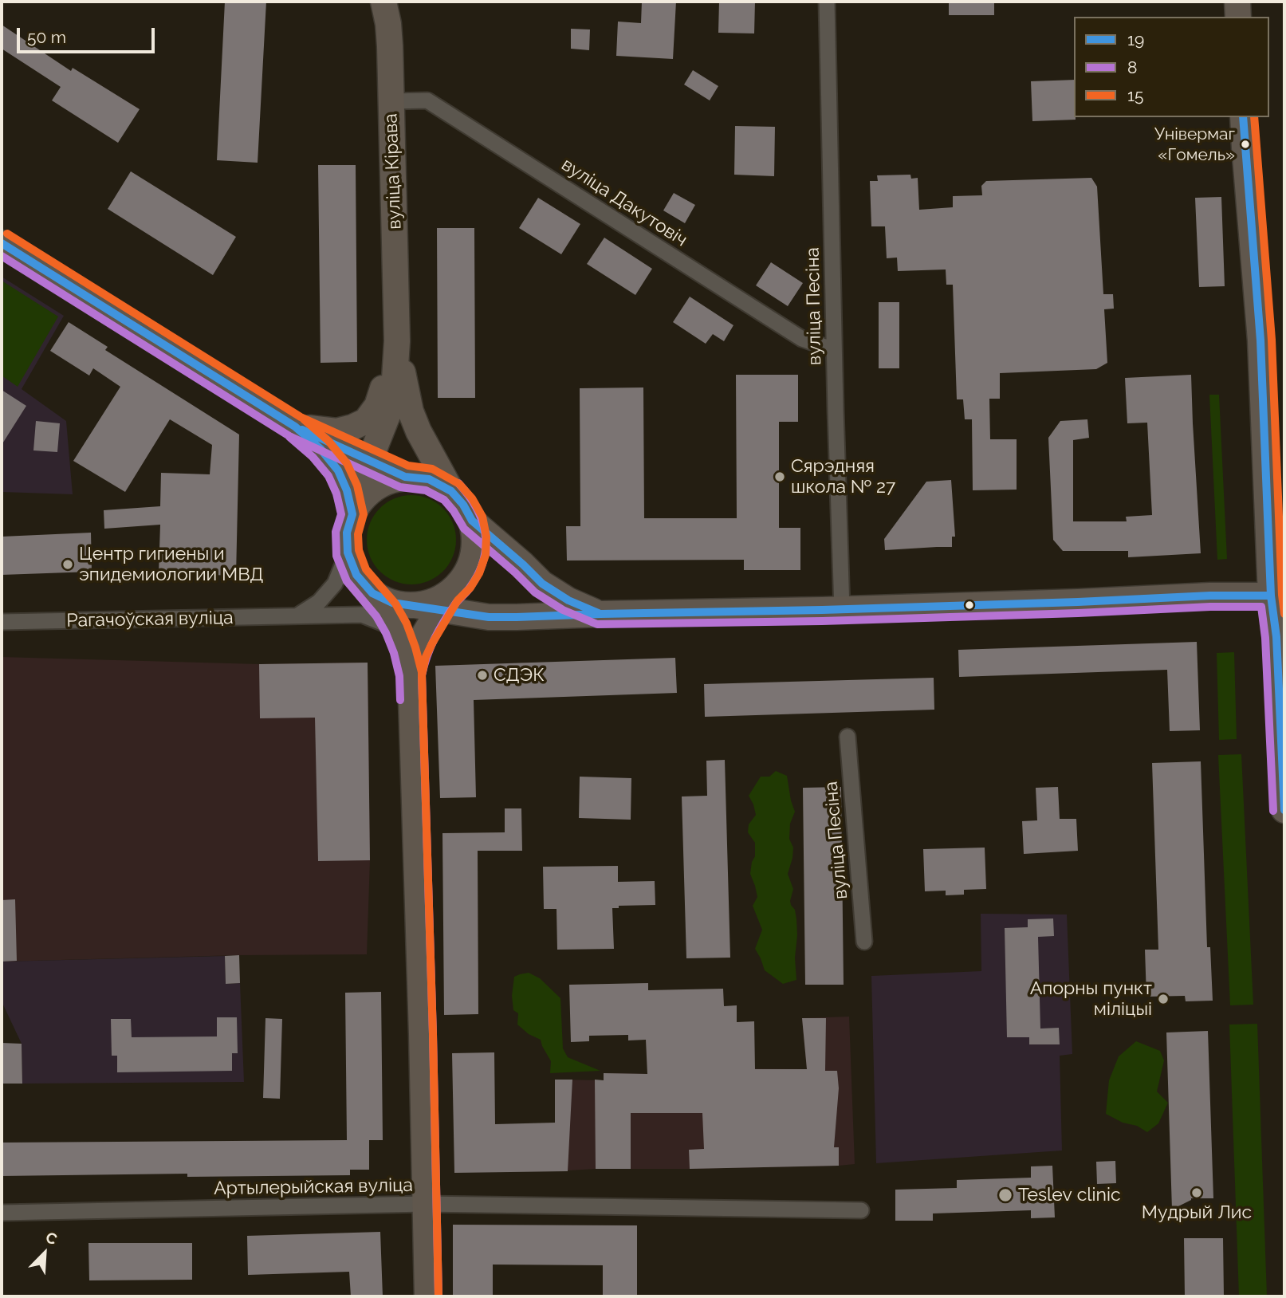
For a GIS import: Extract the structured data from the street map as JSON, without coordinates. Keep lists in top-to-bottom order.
{
  "streets": {
    "main road": ["вуліца Кірава"],
    "street": [
      "вуліца Дакутовіч",
      "вуліца Песіна",
      "Рагачоўская вуліца",
      "Артылерыйская вуліца"
    ]
  },
  "crossings": [
    ["вуліца Кірава", "вуліца Дакутовіч"],
    ["вуліца Кірава", "Рагачоўская вуліца"],
    ["вуліца Дакутовіч", "вуліца Песіна"]
  ],
  "places": [
    "Універмаг «Гомель»",
    "Сярэдняя школа № 27",
    "Центр гигиены и эпидемиологии МВД",
    "СДЭК",
    "Апорны пункт міліцыі",
    "Мудрый Лис",
    "Teslev clinic"
  ],
  "lines": ["transit line 19", "transit line 15", "transit line 8"],
  "legend": ["19", "8", "15"],
  "scale_bar": "50 m",
  "north": "top right"
}
